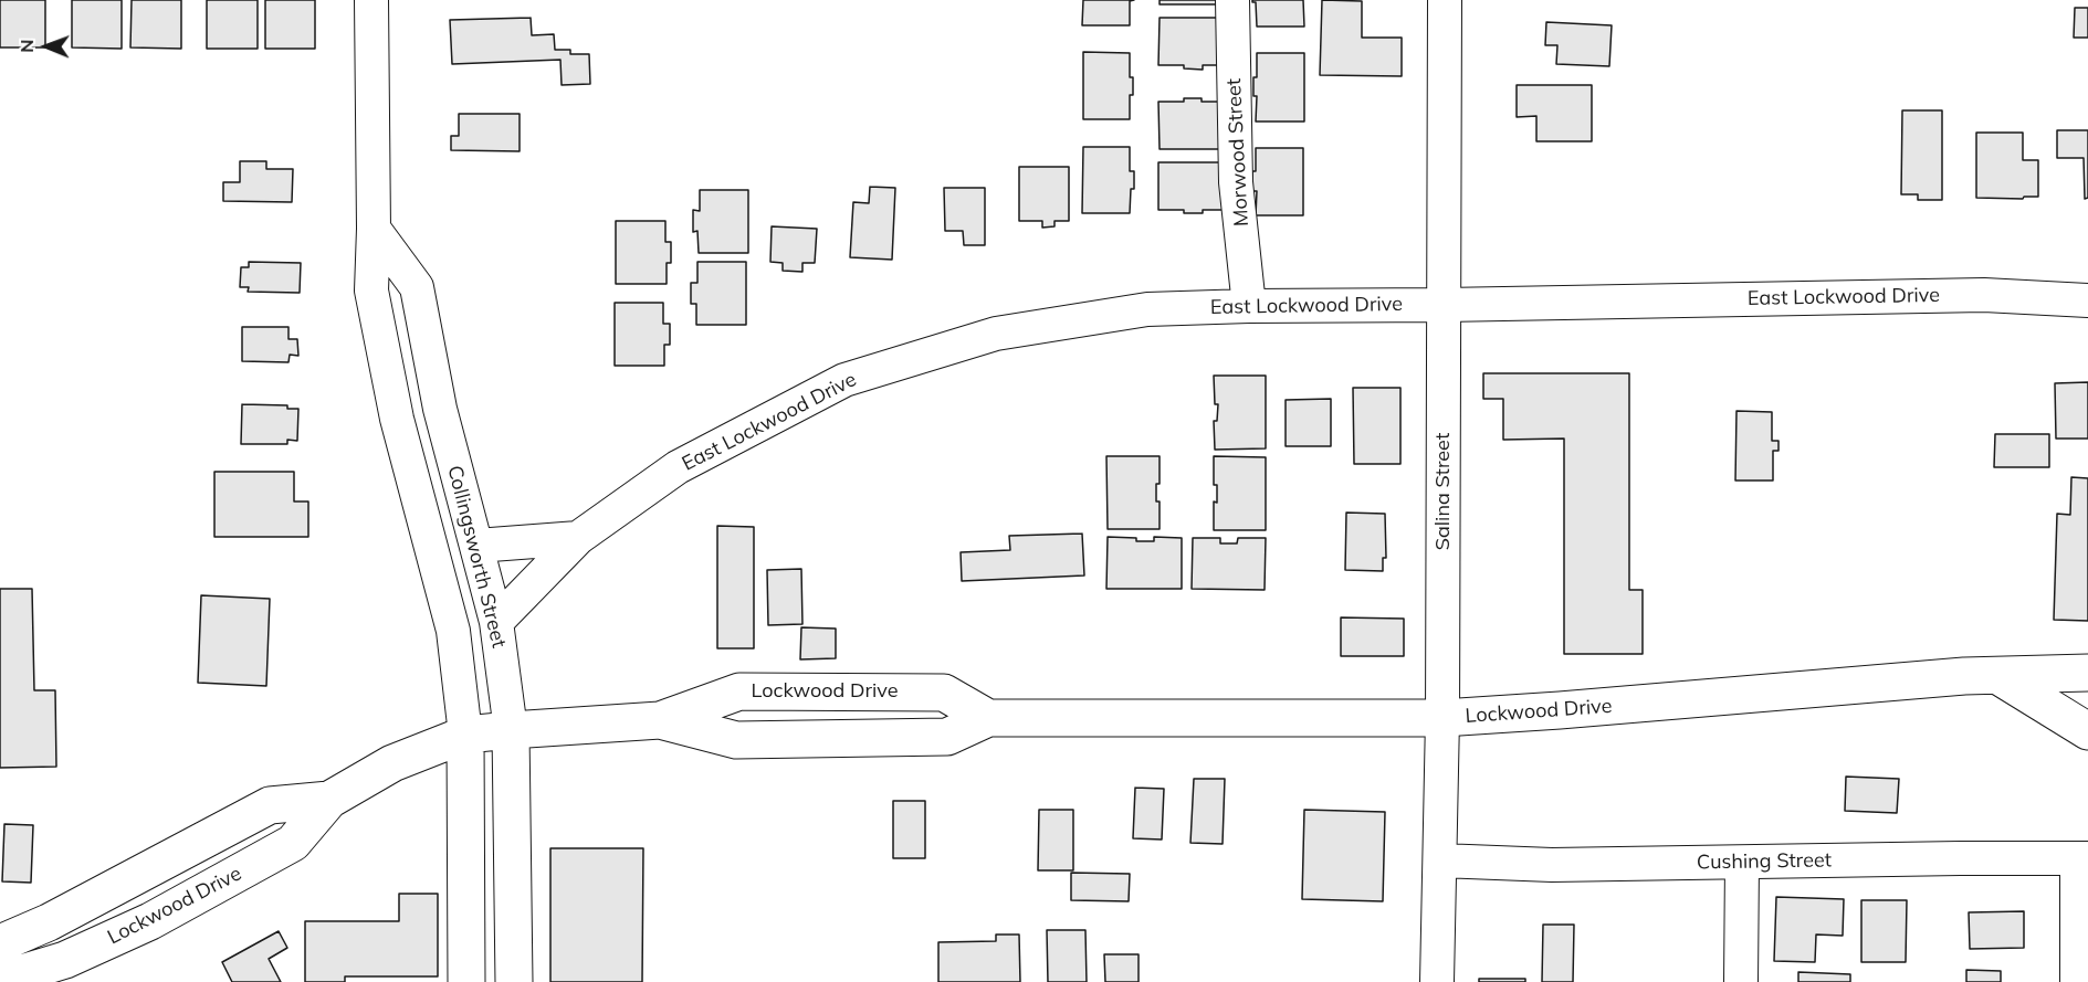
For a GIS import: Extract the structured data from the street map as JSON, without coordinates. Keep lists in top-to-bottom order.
{
  "streets": {
    "main road": ["Collingsworth Street", "Lockwood Drive"],
    "street": [
      "Morwood Street",
      "East Lockwood Drive",
      "Salina Street",
      "Cushing Street"
    ]
  },
  "crossings": [
    ["Morwood Street", "East Lockwood Drive"],
    ["East Lockwood Drive", "Salina Street"],
    ["East Lockwood Drive", "Collingsworth Street"],
    ["Salina Street", "Lockwood Drive"],
    ["Salina Street", "Cushing Street"],
    ["Collingsworth Street", "Lockwood Drive"]
  ],
  "north": "left"
}
